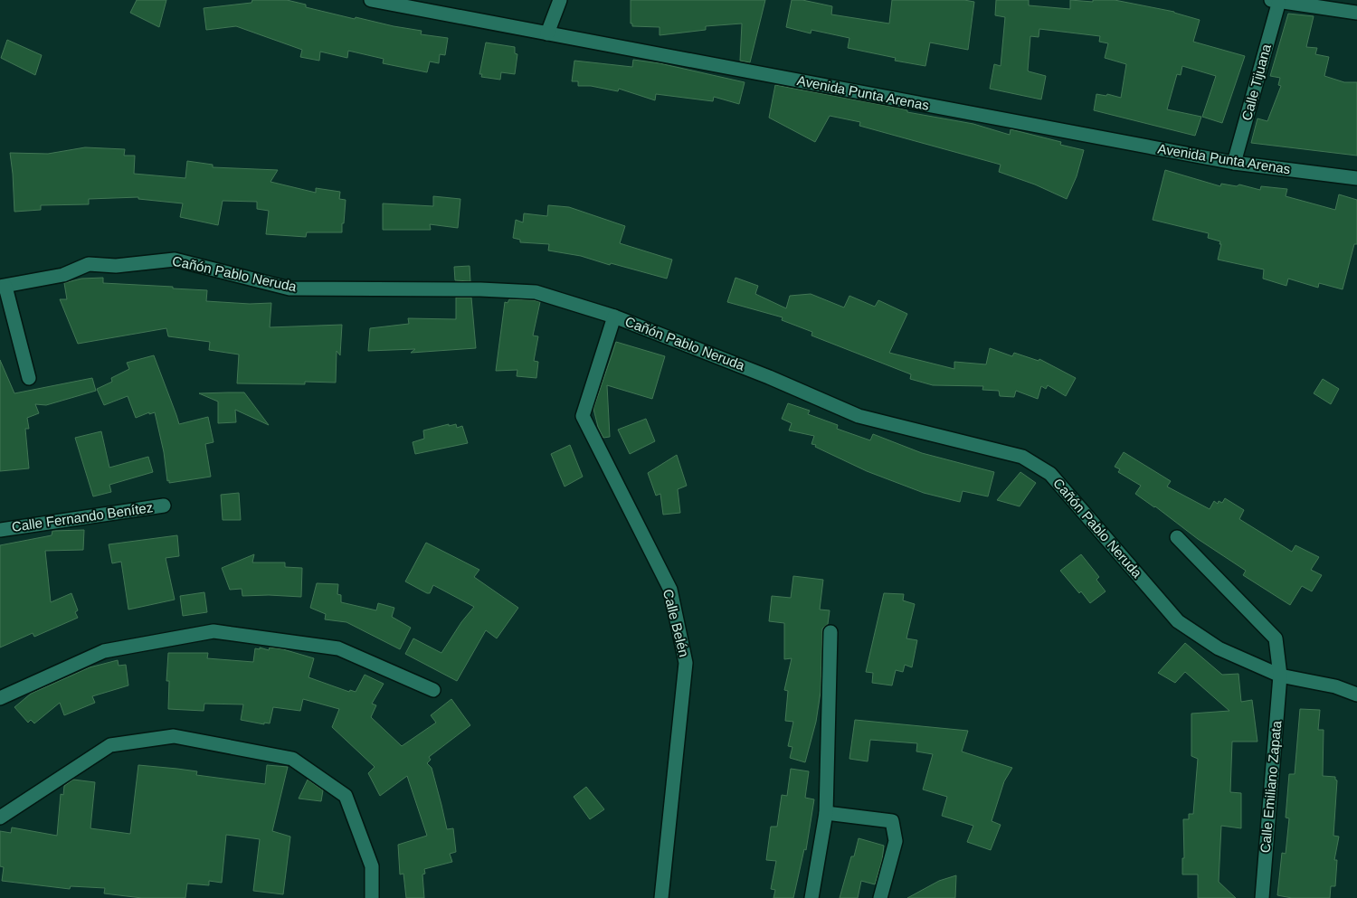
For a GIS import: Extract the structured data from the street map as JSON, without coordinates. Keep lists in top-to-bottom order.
{
  "streets": {
    "street": [
      "Calle Tijuana",
      "Avenida Punta Arenas",
      "Cañón Pablo Neruda",
      "Calle Fernando Benítez",
      "Calle Belén",
      "Calle Emiliano Zapata"
    ]
  },
  "crossings": [
    ["Calle Tijuana", "Avenida Punta Arenas"],
    ["Cañón Pablo Neruda", "Calle Belén"],
    ["Cañón Pablo Neruda", "Calle Emiliano Zapata"]
  ]
}
